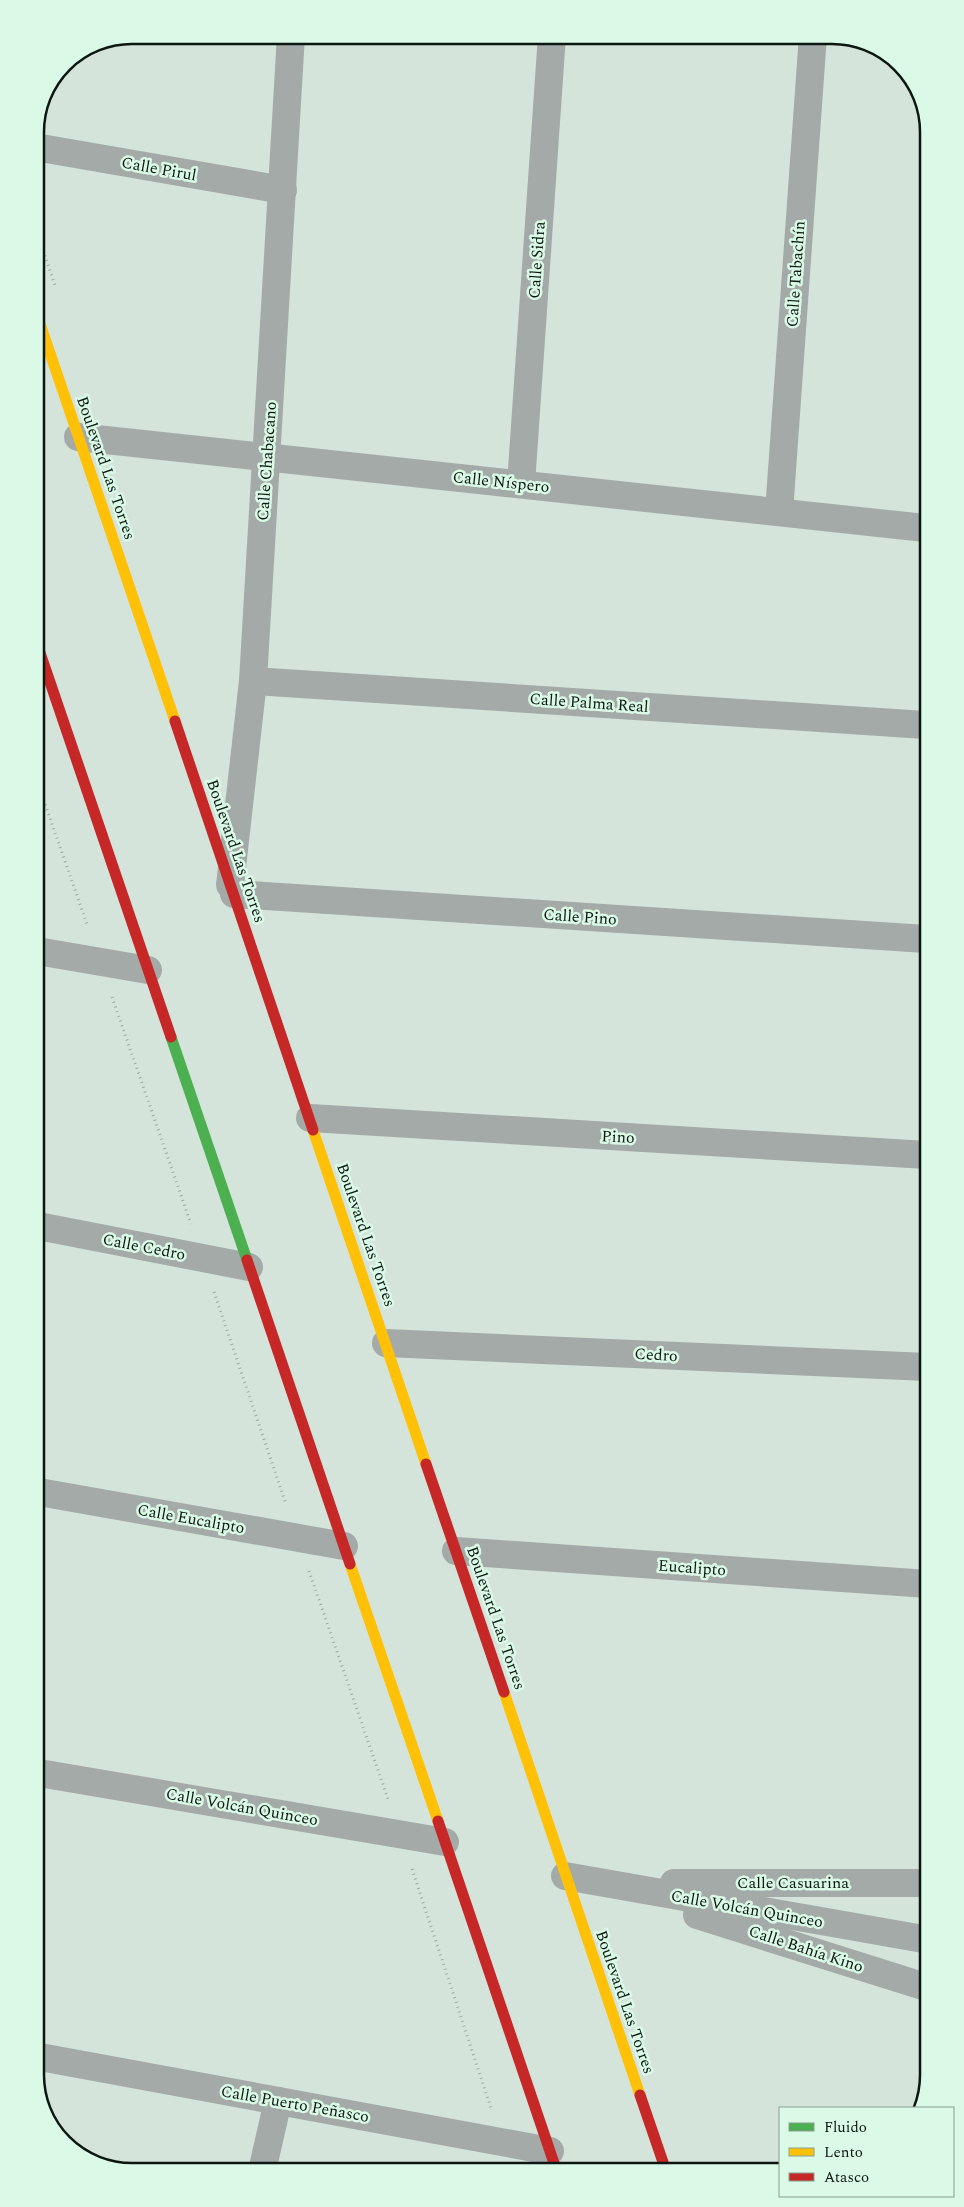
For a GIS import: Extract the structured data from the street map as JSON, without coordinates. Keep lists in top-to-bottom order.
{
  "streets": {
    "main road": ["Boulevard Las Torres"],
    "street": [
      "Calle Pirul",
      "Calle Sidra",
      "Calle Tabachín",
      "Calle Chabacano",
      "Calle Níspero",
      "Calle Palma Real",
      "Calle Pino",
      "Pino",
      "Calle Cedro",
      "Cedro",
      "Calle Eucalipto",
      "Eucalipto",
      "Calle Volcán Quinceo",
      "Calle Casuarina",
      "Calle Bahía Kino",
      "Calle Puerto Peñasco"
    ]
  },
  "crossings": [
    ["Calle Pirul", "Calle Chabacano"],
    ["Calle Sidra", "Calle Níspero"],
    ["Calle Tabachín", "Calle Níspero"],
    ["Calle Chabacano", "Boulevard Las Torres"],
    ["Calle Chabacano", "Calle Níspero"],
    ["Calle Chabacano", "Calle Palma Real"],
    ["Calle Chabacano", "Calle Pino"],
    ["Boulevard Las Torres", "Calle Níspero"],
    ["Boulevard Las Torres", "Calle Pino"],
    ["Boulevard Las Torres", "Pino"],
    ["Boulevard Las Torres", "Cedro"],
    ["Boulevard Las Torres", "Eucalipto"],
    ["Boulevard Las Torres", "Calle Volcán Quinceo"],
    ["Calle Volcán Quinceo", "Calle Casuarina"],
    ["Calle Volcán Quinceo", "Calle Bahía Kino"],
    ["Calle Casuarina", "Calle Bahía Kino"]
  ],
  "legend": ["Fluido", "Lento", "Atasco"]
}
